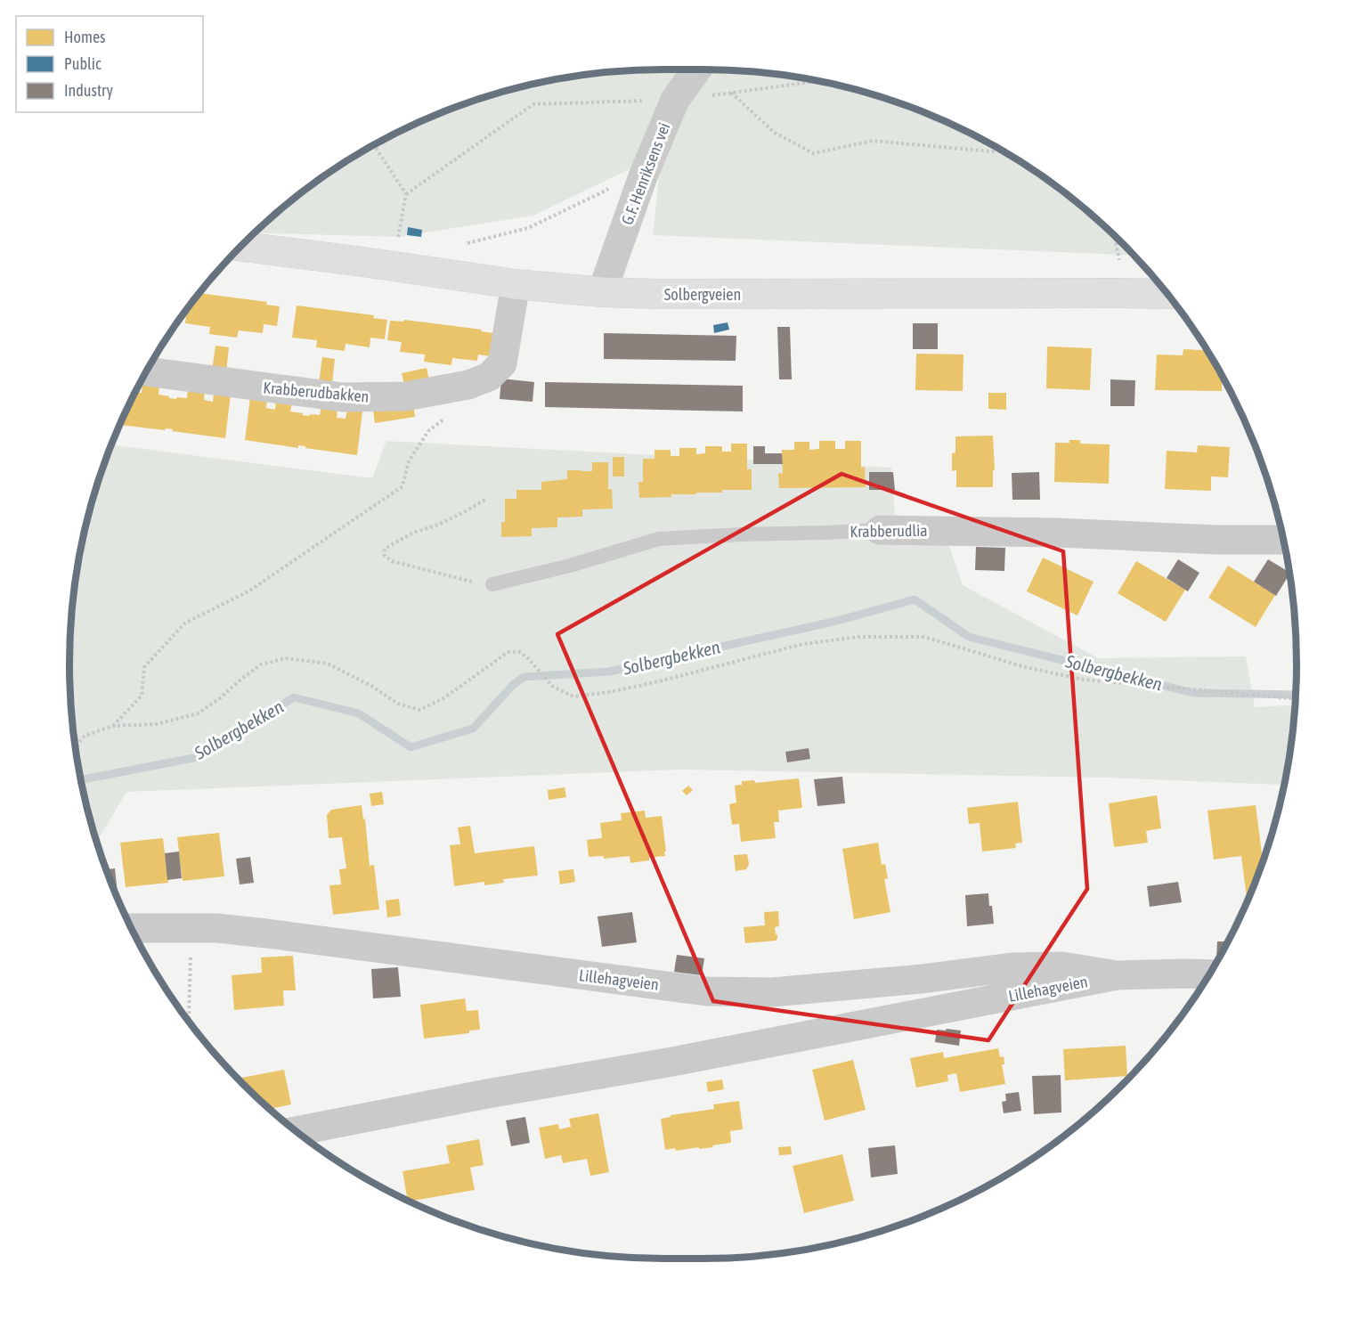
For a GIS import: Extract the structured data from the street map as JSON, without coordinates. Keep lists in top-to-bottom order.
{
  "streets": {
    "street": [
      "G.F. Henriksens vei",
      "Solbergveien",
      "Krabberudbakken",
      "Krabberudlia",
      "Lillehagveien"
    ]
  },
  "crossings": [
    ["G.F. Henriksens vei", "Solbergveien"],
    ["Solbergveien", "Krabberudbakken"]
  ],
  "water": ["Solbergbekken"],
  "legend": ["Homes", "Public", "Industry"]
}
